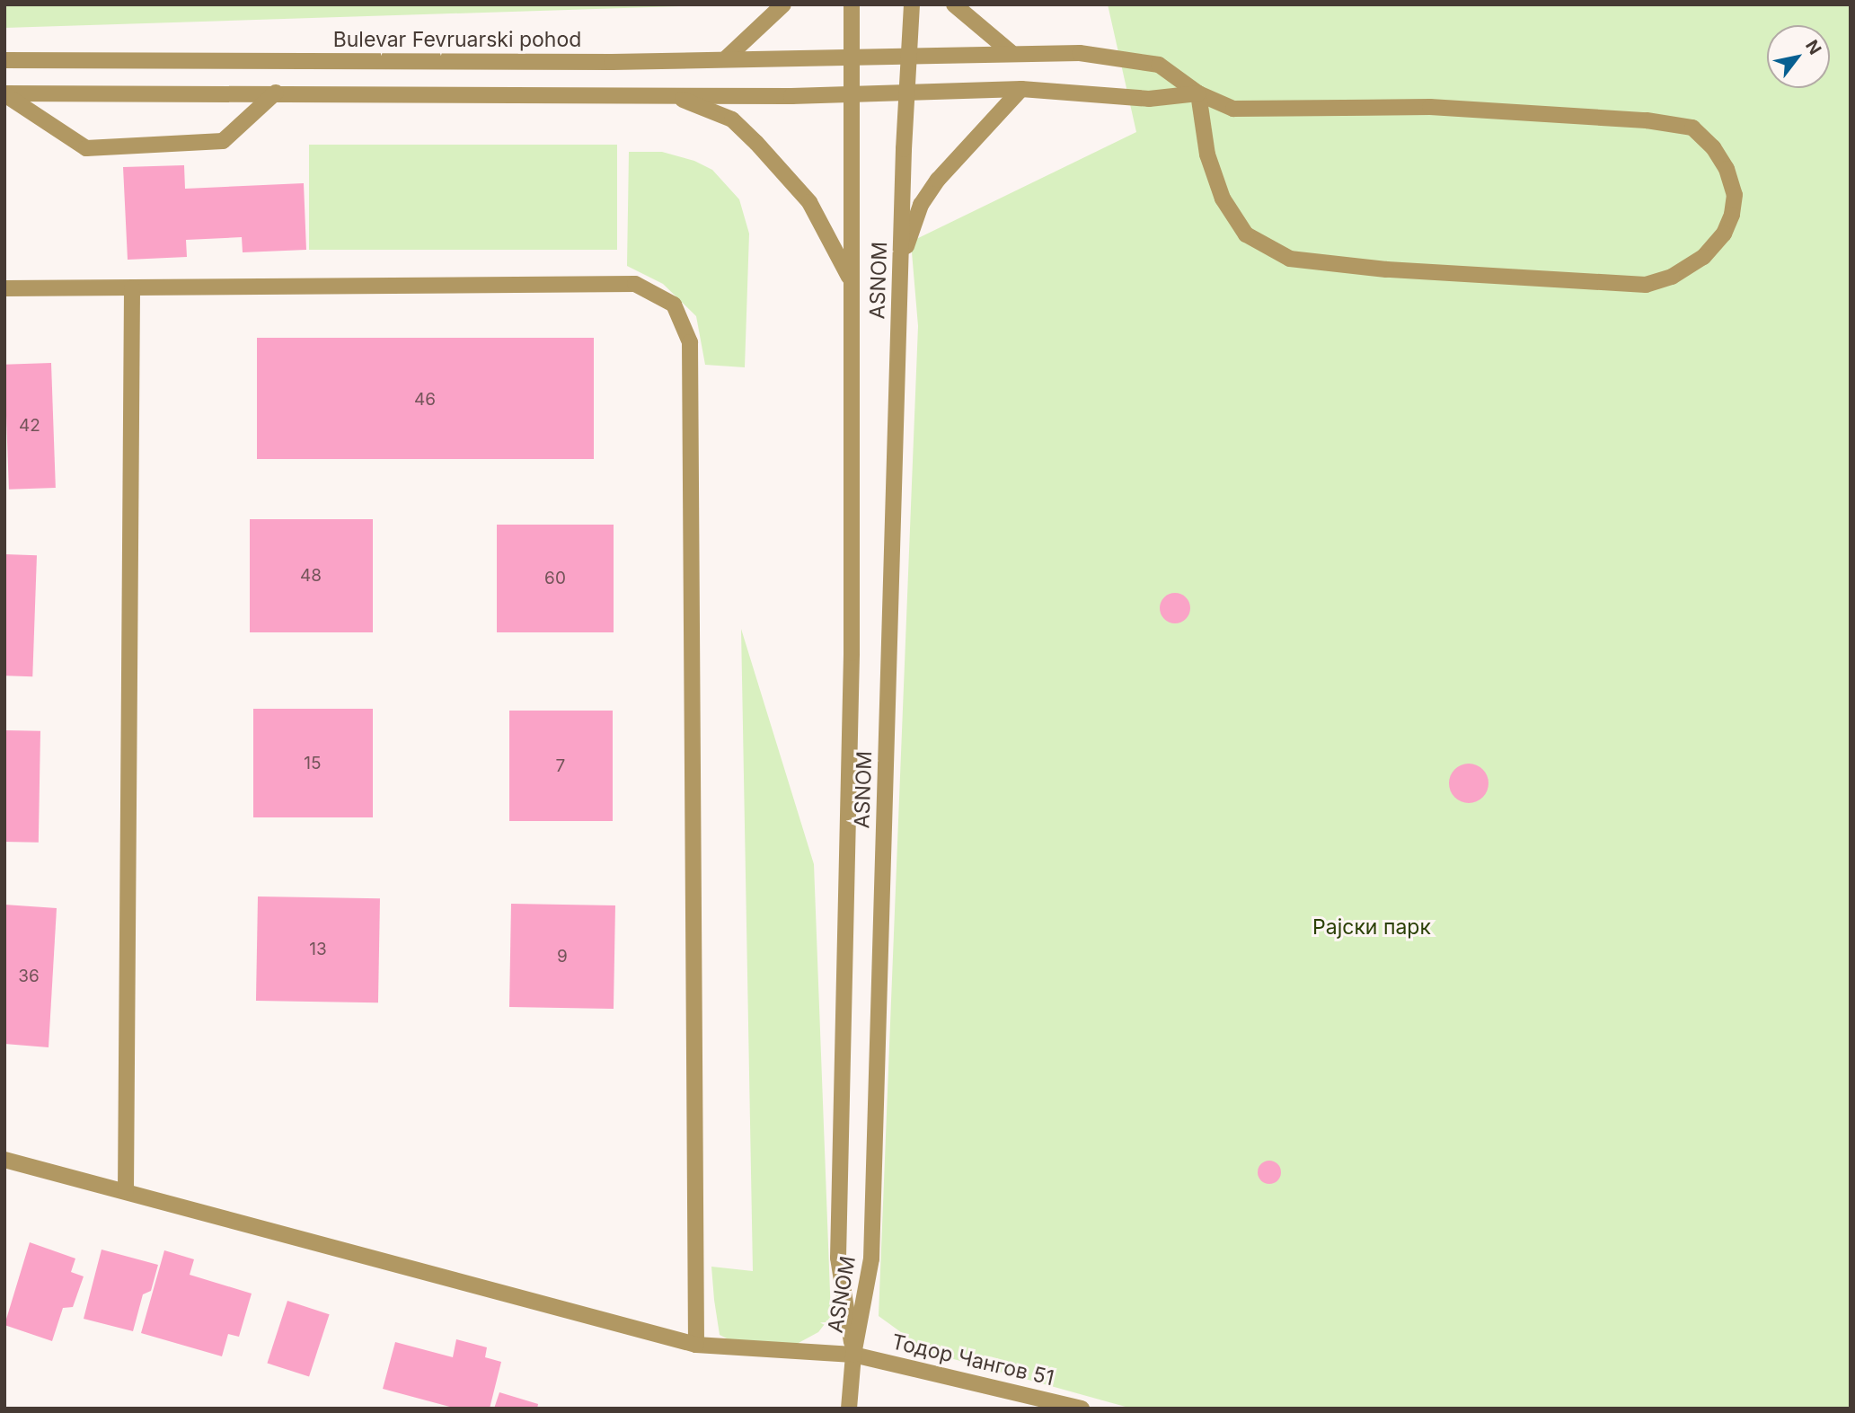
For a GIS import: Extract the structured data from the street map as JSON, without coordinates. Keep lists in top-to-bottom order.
{
  "streets": {
    "street": ["Bulevar Fevruarski pohod", "ASNOM", "Тодор Чангов 51"]
  },
  "crossings": [
    ["Bulevar Fevruarski pohod", "ASNOM"],
    ["ASNOM", "Тодор Чангов 51"]
  ],
  "parks": ["Рајски парк"],
  "house_numbers": [
    "46",
    "42",
    "48",
    "60",
    "15",
    "7",
    "13",
    "9",
    "36"
  ],
  "north": "top right"
}
